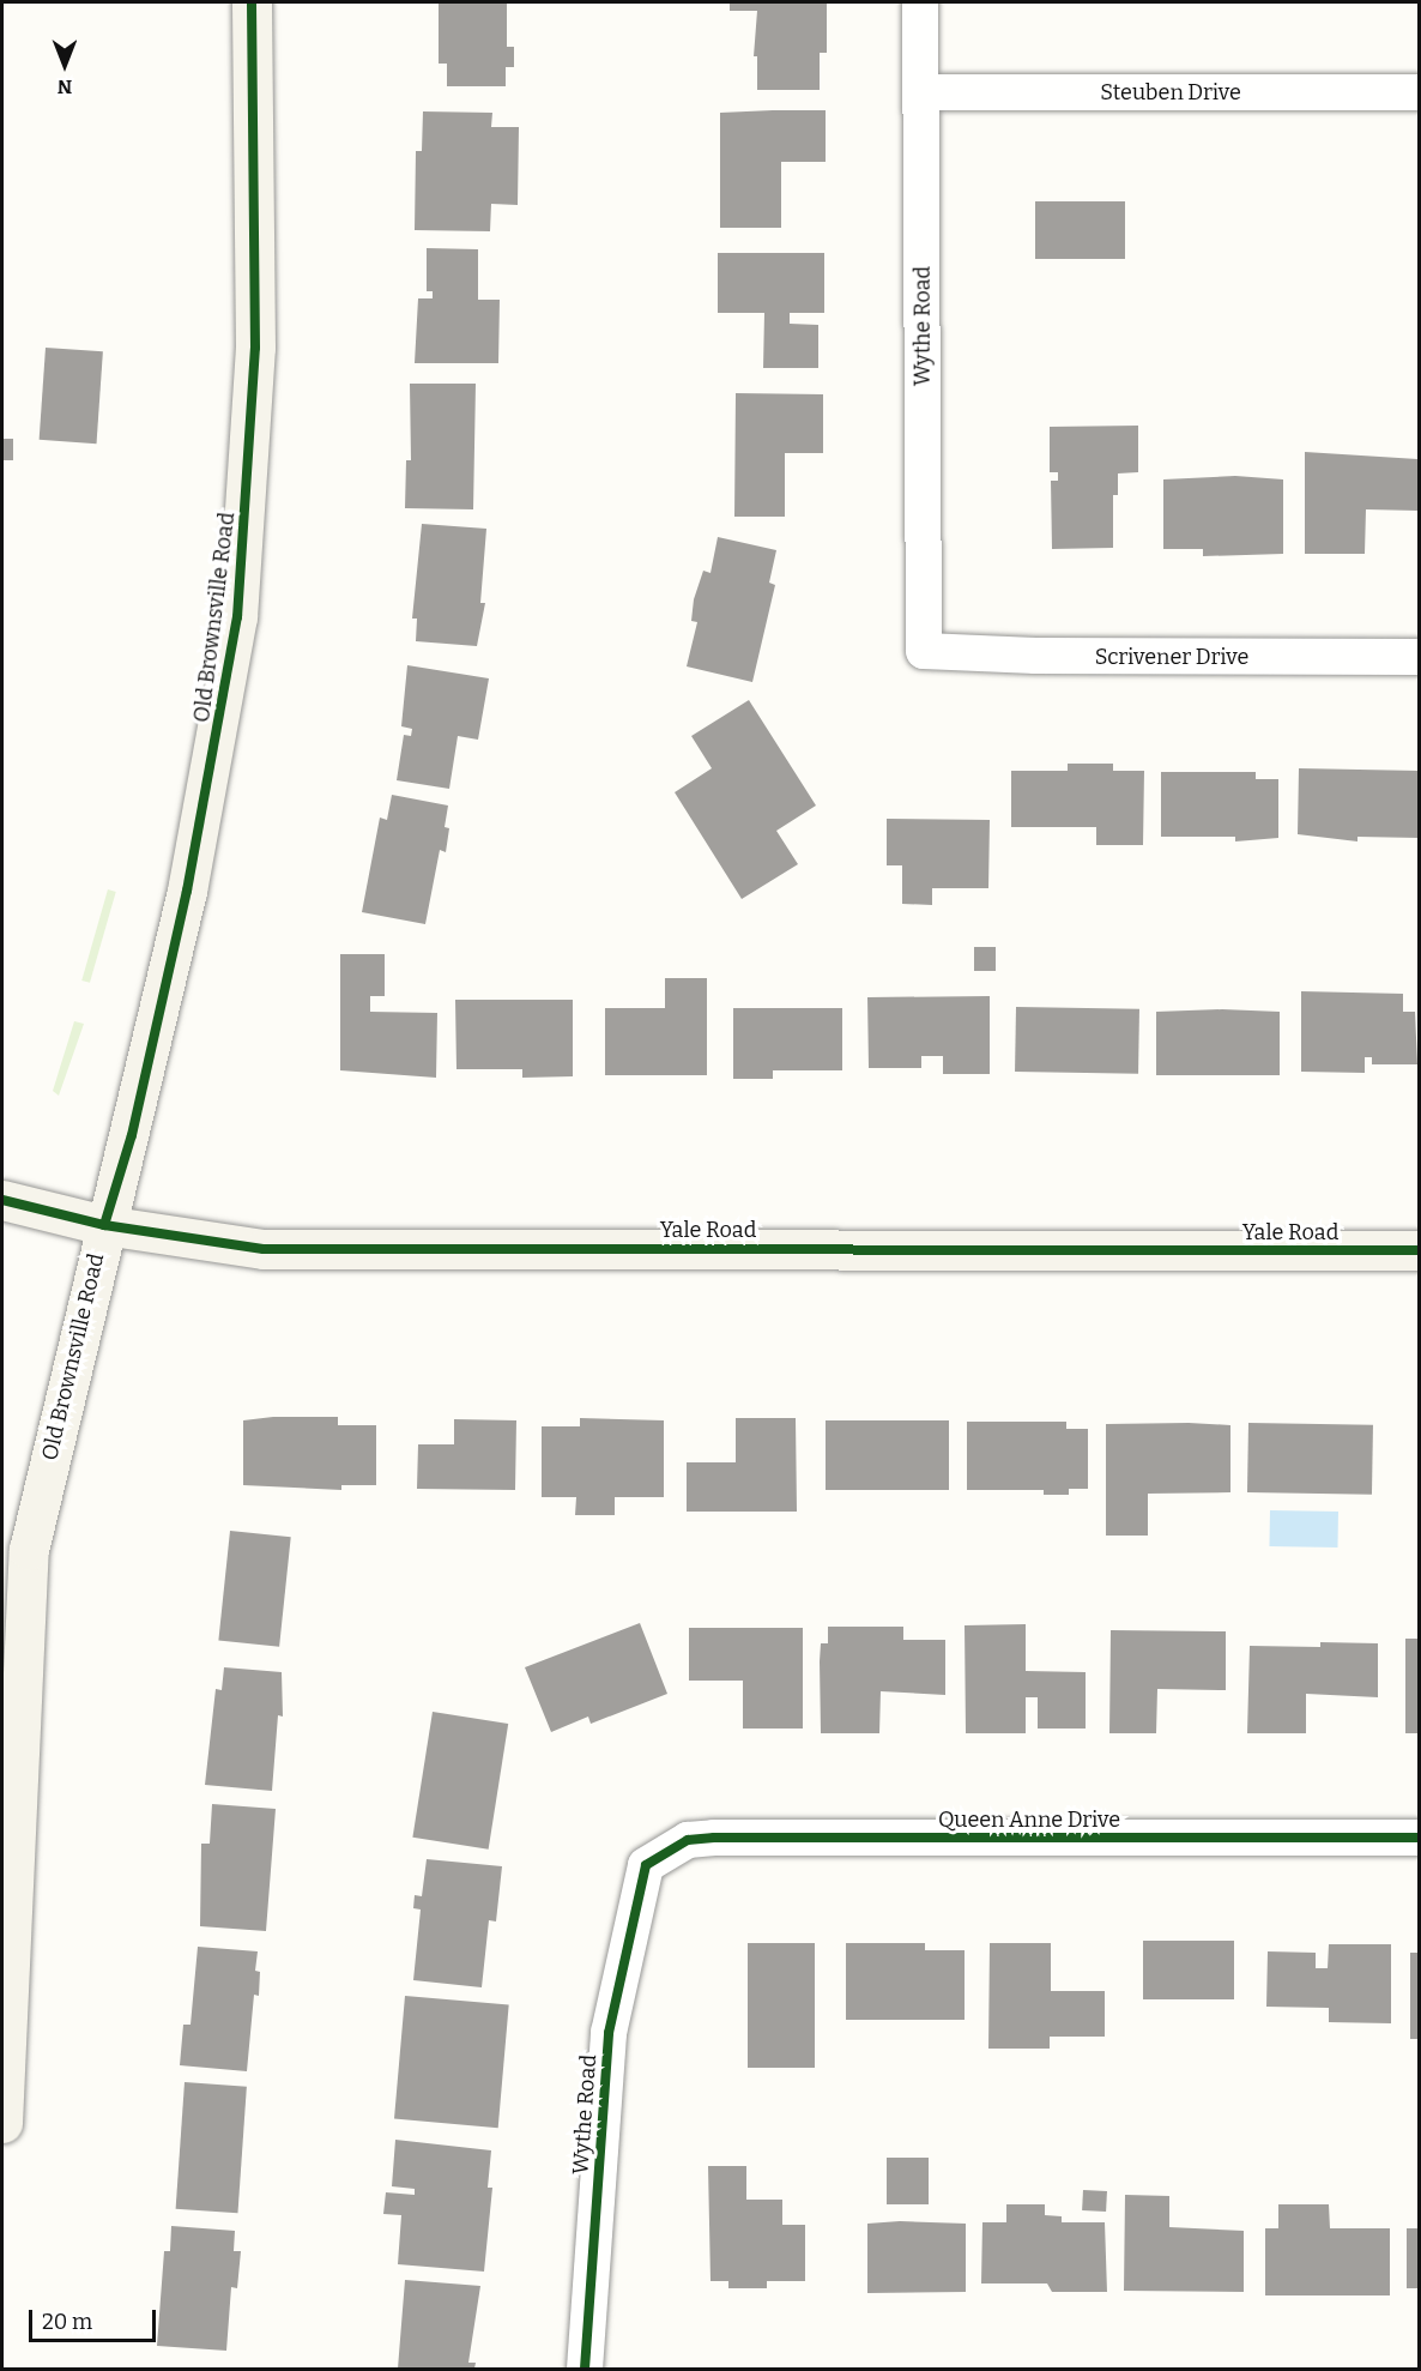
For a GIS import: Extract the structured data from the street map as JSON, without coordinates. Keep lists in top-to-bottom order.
{
  "streets": {
    "main road": ["Old Brownsville Road", "Yale Road"],
    "street": [
      "Steuben Drive",
      "Wythe Road",
      "Scrivener Drive",
      "Queen Anne Drive"
    ]
  },
  "crossings": [
    ["Steuben Drive", "Wythe Road"],
    ["Wythe Road", "Scrivener Drive"],
    ["Wythe Road", "Queen Anne Drive"],
    ["Old Brownsville Road", "Yale Road"]
  ],
  "scale_bar": "20 m",
  "north": "bottom"
}
